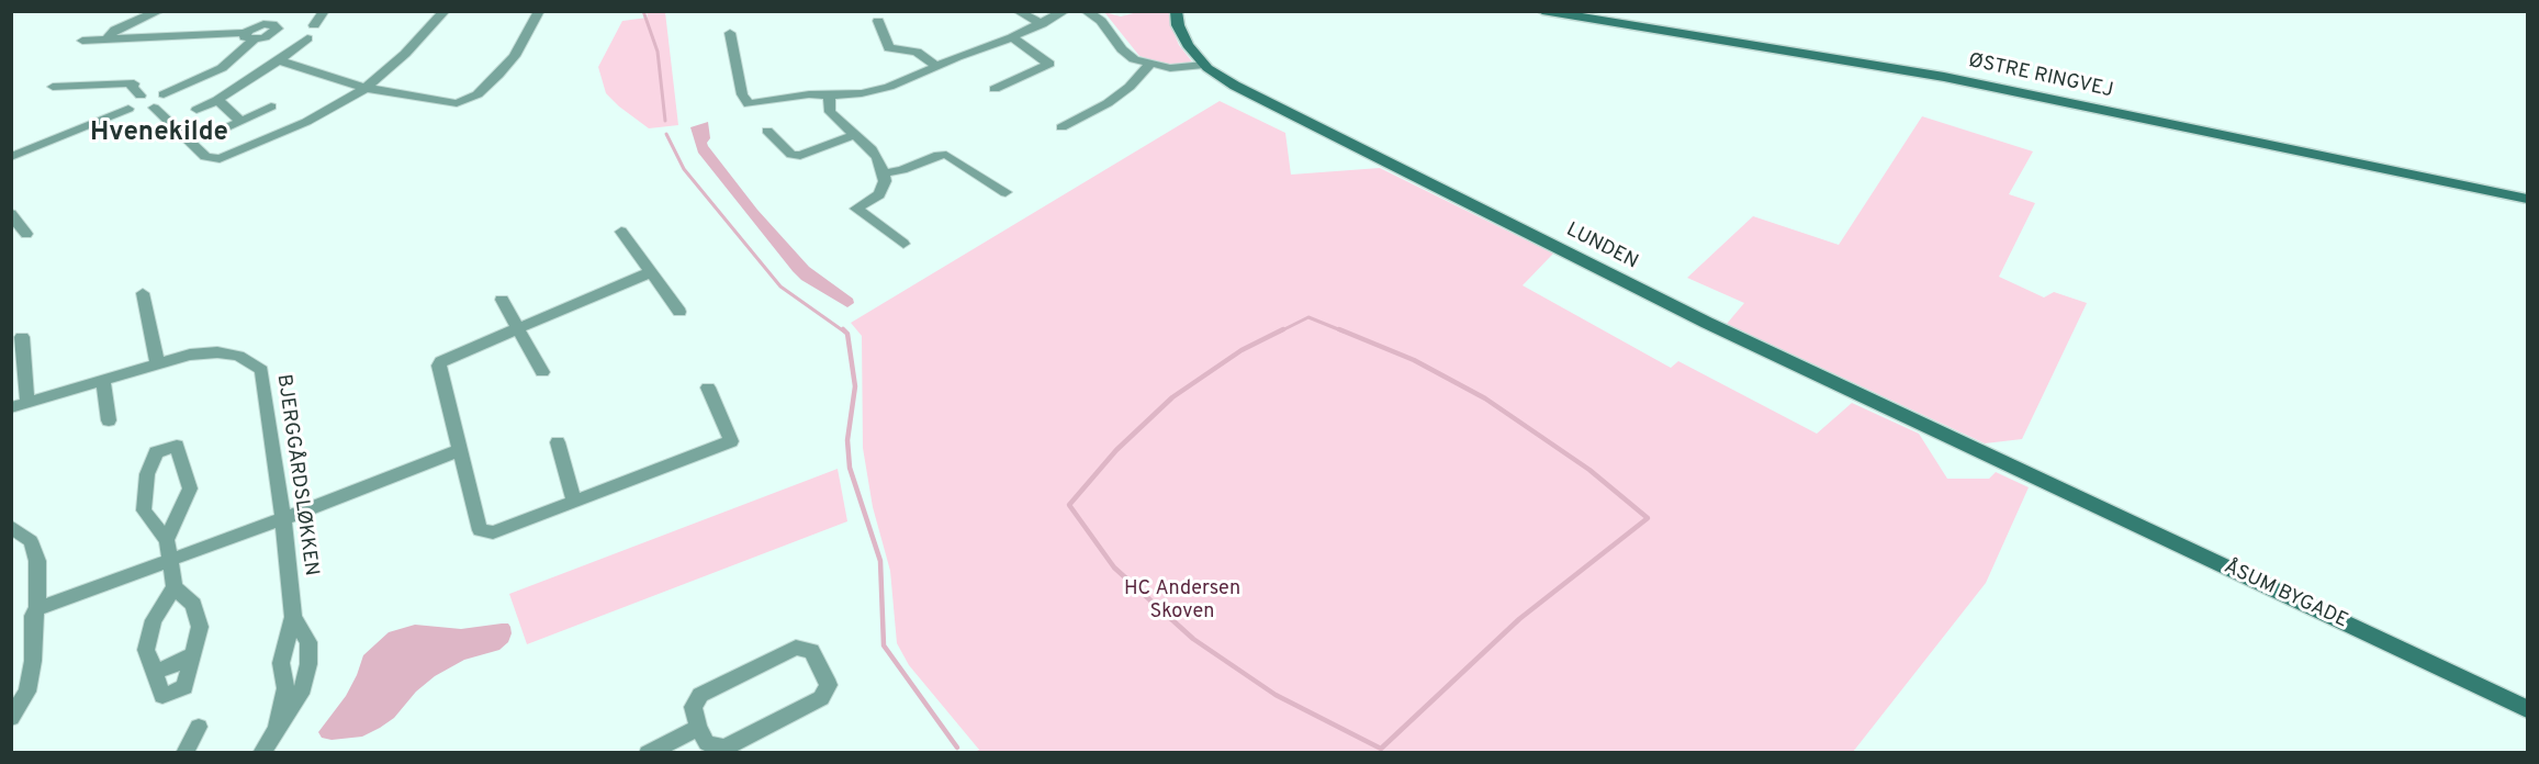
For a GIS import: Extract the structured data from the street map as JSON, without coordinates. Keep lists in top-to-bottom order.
{
  "streets": {
    "street": [
      "ØSTRE RINGVEJ",
      "LUNDEN",
      "BJERGGÅRDSLØKKEN",
      "ÅSUM BYGADE"
    ]
  },
  "crossings": [
    ["LUNDEN", "ÅSUM BYGADE"]
  ],
  "districts": ["Hvenekilde"],
  "parks": ["HC Andersen Skoven"]
}
